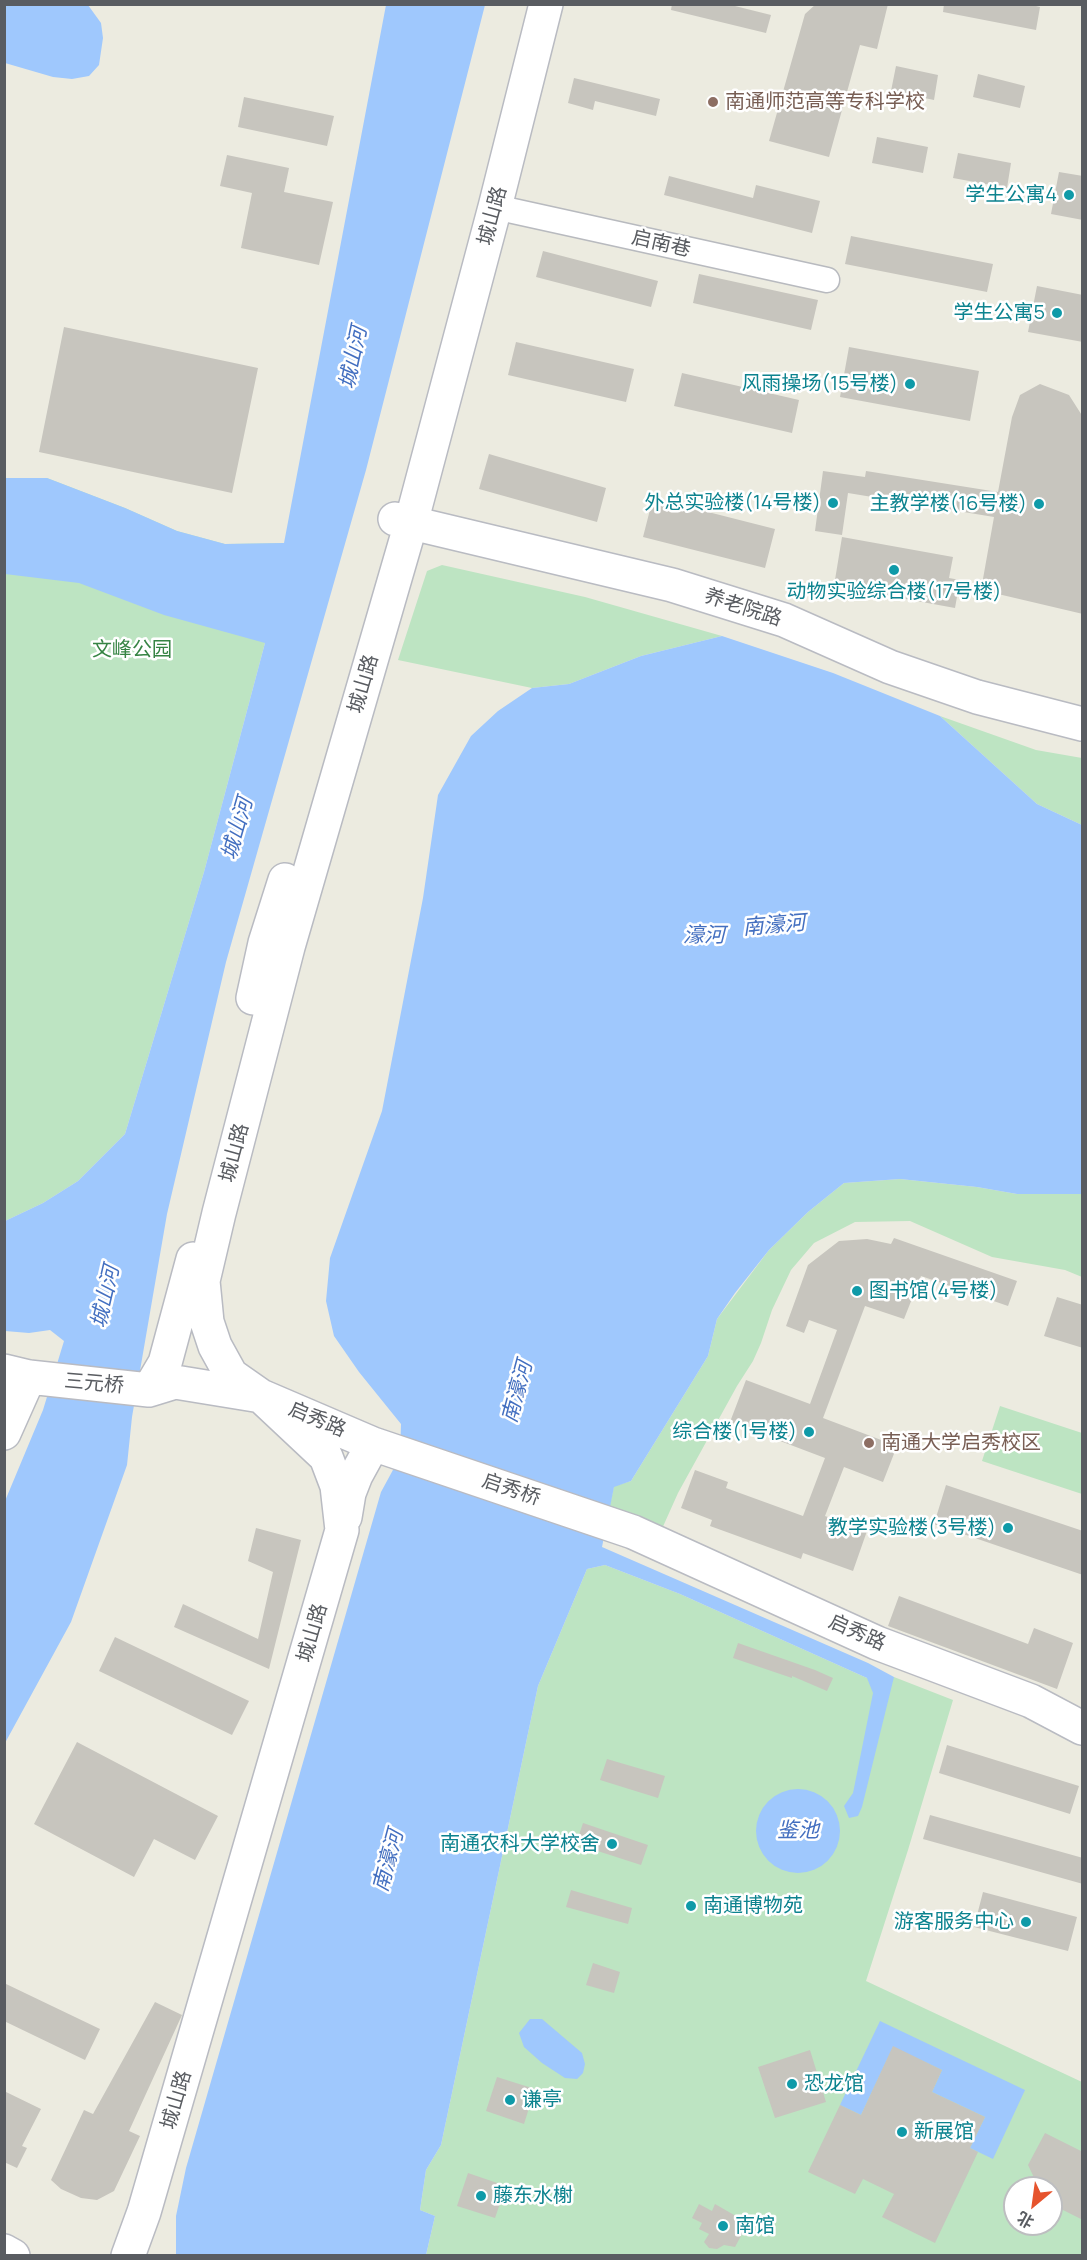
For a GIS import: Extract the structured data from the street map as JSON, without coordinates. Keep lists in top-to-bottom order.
{
  "streets": {
    "main road": [
      "城山路",
      "养老院路",
      "三元桥",
      "启秀路",
      "启秀桥"
    ],
    "street": ["启南巷"]
  },
  "crossings": [
    ["城山路", "启南巷"],
    ["城山路", "养老院路"],
    ["城山路", "三元桥"],
    ["城山路", "启秀路"],
    ["启秀路", "启秀桥"]
  ],
  "water": [
    "城山河",
    "南濠河",
    "濠河",
    "鉴池"
  ],
  "parks": ["文峰公园"],
  "places": [
    "南通师范高等专科学校",
    "学生公寓4",
    "学生公寓5",
    "风雨操场(15号楼)",
    "外总实验楼(14号楼)",
    "主教学楼(16号楼)",
    "动物实验综合楼(17号楼)",
    "图书馆(4号楼)",
    "综合楼(1号楼)",
    "南通大学启秀校区",
    "教学实验楼(3号楼)",
    "南通农科大学校舍",
    "南通博物苑",
    "游客服务中心",
    "恐龙馆",
    "谦亭",
    "新展馆",
    "藤东水榭",
    "南馆"
  ],
  "north": "bottom left"
}
